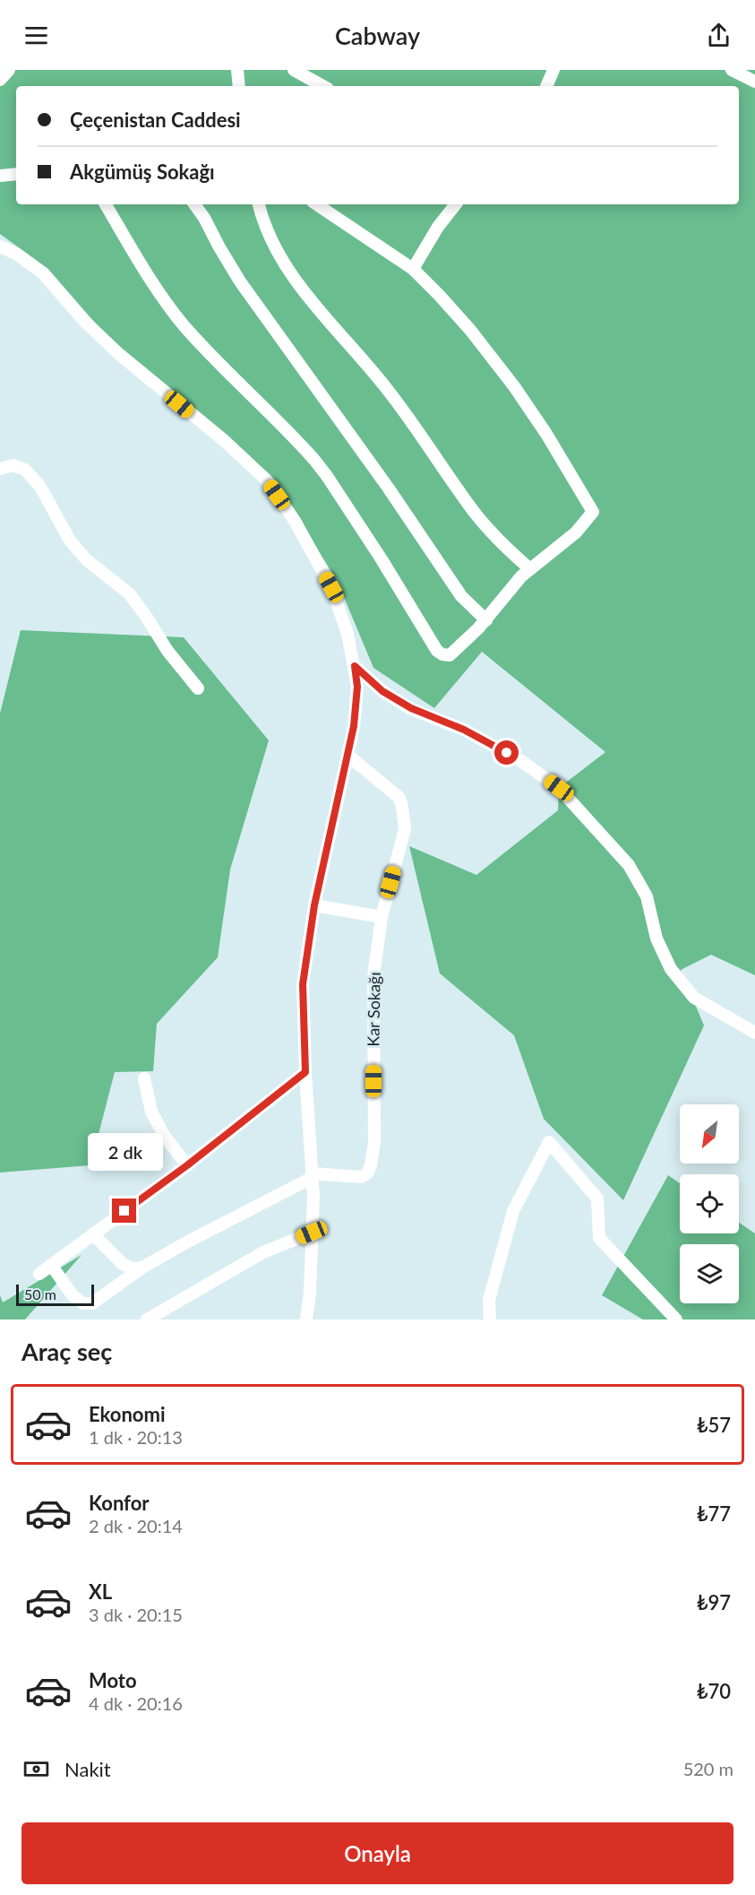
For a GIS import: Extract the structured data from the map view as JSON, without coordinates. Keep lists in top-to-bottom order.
{
  "streets": {
    "street": ["Kar Sokağı"]
  },
  "scale_bar": "50 m",
  "north": "bottom left",
  "page": {
    "header": "Cabway",
    "banner": ["Çeçenistan Caddesi", "Akgümüş Sokağı"],
    "bubble": "2 dk",
    "scale": "50 m",
    "heading": "Araç seç",
    "list": [
      {
        "name": "Ekonomi",
        "note": "1 dk · 20:13",
        "value": "₺57"
      },
      {
        "name": "Konfor",
        "note": "2 dk · 20:14",
        "value": "₺77"
      },
      {
        "name": "XL",
        "note": "3 dk · 20:15",
        "value": "₺97"
      },
      {
        "name": "Moto",
        "note": "4 dk · 20:16",
        "value": "₺70"
      }
    ],
    "pay": ["Nakit", "520 m"],
    "buttons": "Onayla"
  }
}
